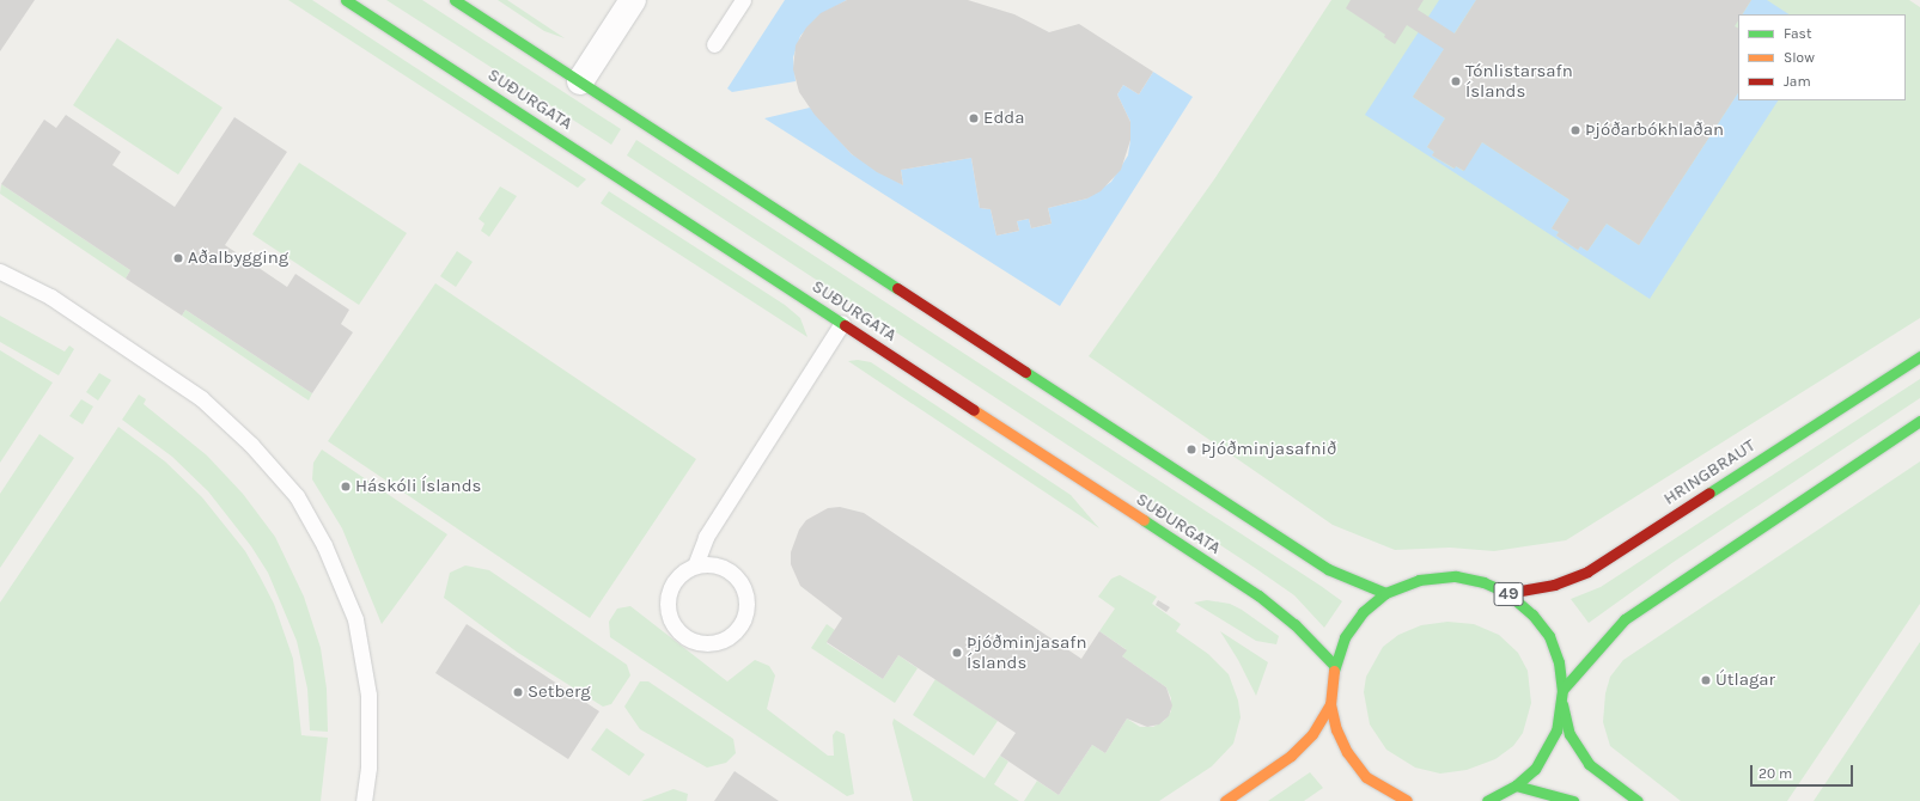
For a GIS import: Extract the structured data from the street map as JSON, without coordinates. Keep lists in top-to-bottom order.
{
  "streets": {
    "main road": ["SUÐURGATA", "HRINGBRAUT", "49"]
  },
  "crossings": [
    ["SUÐURGATA", "49"],
    ["HRINGBRAUT", "49"]
  ],
  "places": [
    "Tónlistarsafn Íslands",
    "Edda",
    "Þjóðarbókhlaðan",
    "Aðalbygging",
    "Þjóðminjasafnið",
    "Háskóli Íslands",
    "Þjóðminjasafn Íslands",
    "Útlagar",
    "Setberg"
  ],
  "legend": ["Fast", "Slow", "Jam"],
  "scale_bar": "20 m"
}
